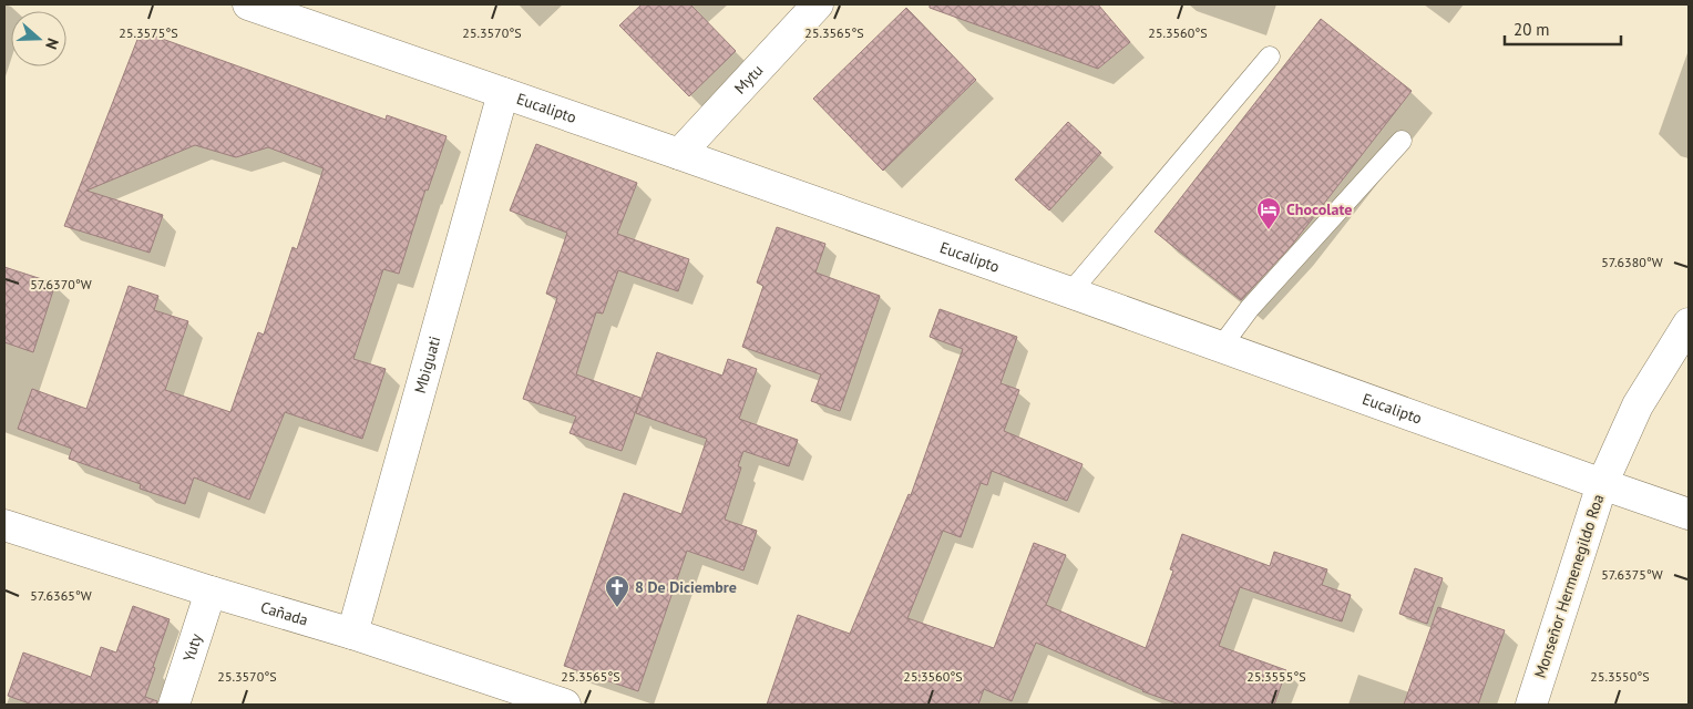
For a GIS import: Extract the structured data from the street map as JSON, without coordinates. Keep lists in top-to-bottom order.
{
  "streets": {
    "street": [
      "Mytu",
      "Eucalipto",
      "Mbiguati",
      "Monseñor Hermenegildo Roa",
      "Cañada",
      "Yuty"
    ]
  },
  "crossings": [
    ["Mytu", "Eucalipto"],
    ["Eucalipto", "Mbiguati"],
    ["Eucalipto", "Monseñor Hermenegildo Roa"],
    ["Mbiguati", "Cañada"],
    ["Cañada", "Yuty"]
  ],
  "places": {
    "hotel": ["Chocolate"],
    "church": ["8 De Diciembre"]
  },
  "scale_bar": "20 m",
  "north": "right",
  "coordinates": [
    "25.3570°S",
    "25.3565°S",
    "25.3560°S",
    "25.3575°S",
    "57.6380°W",
    "57.6370°W",
    "57.6375°W",
    "57.6365°W",
    "25.3555°S",
    "25.3550°S"
  ]
}
